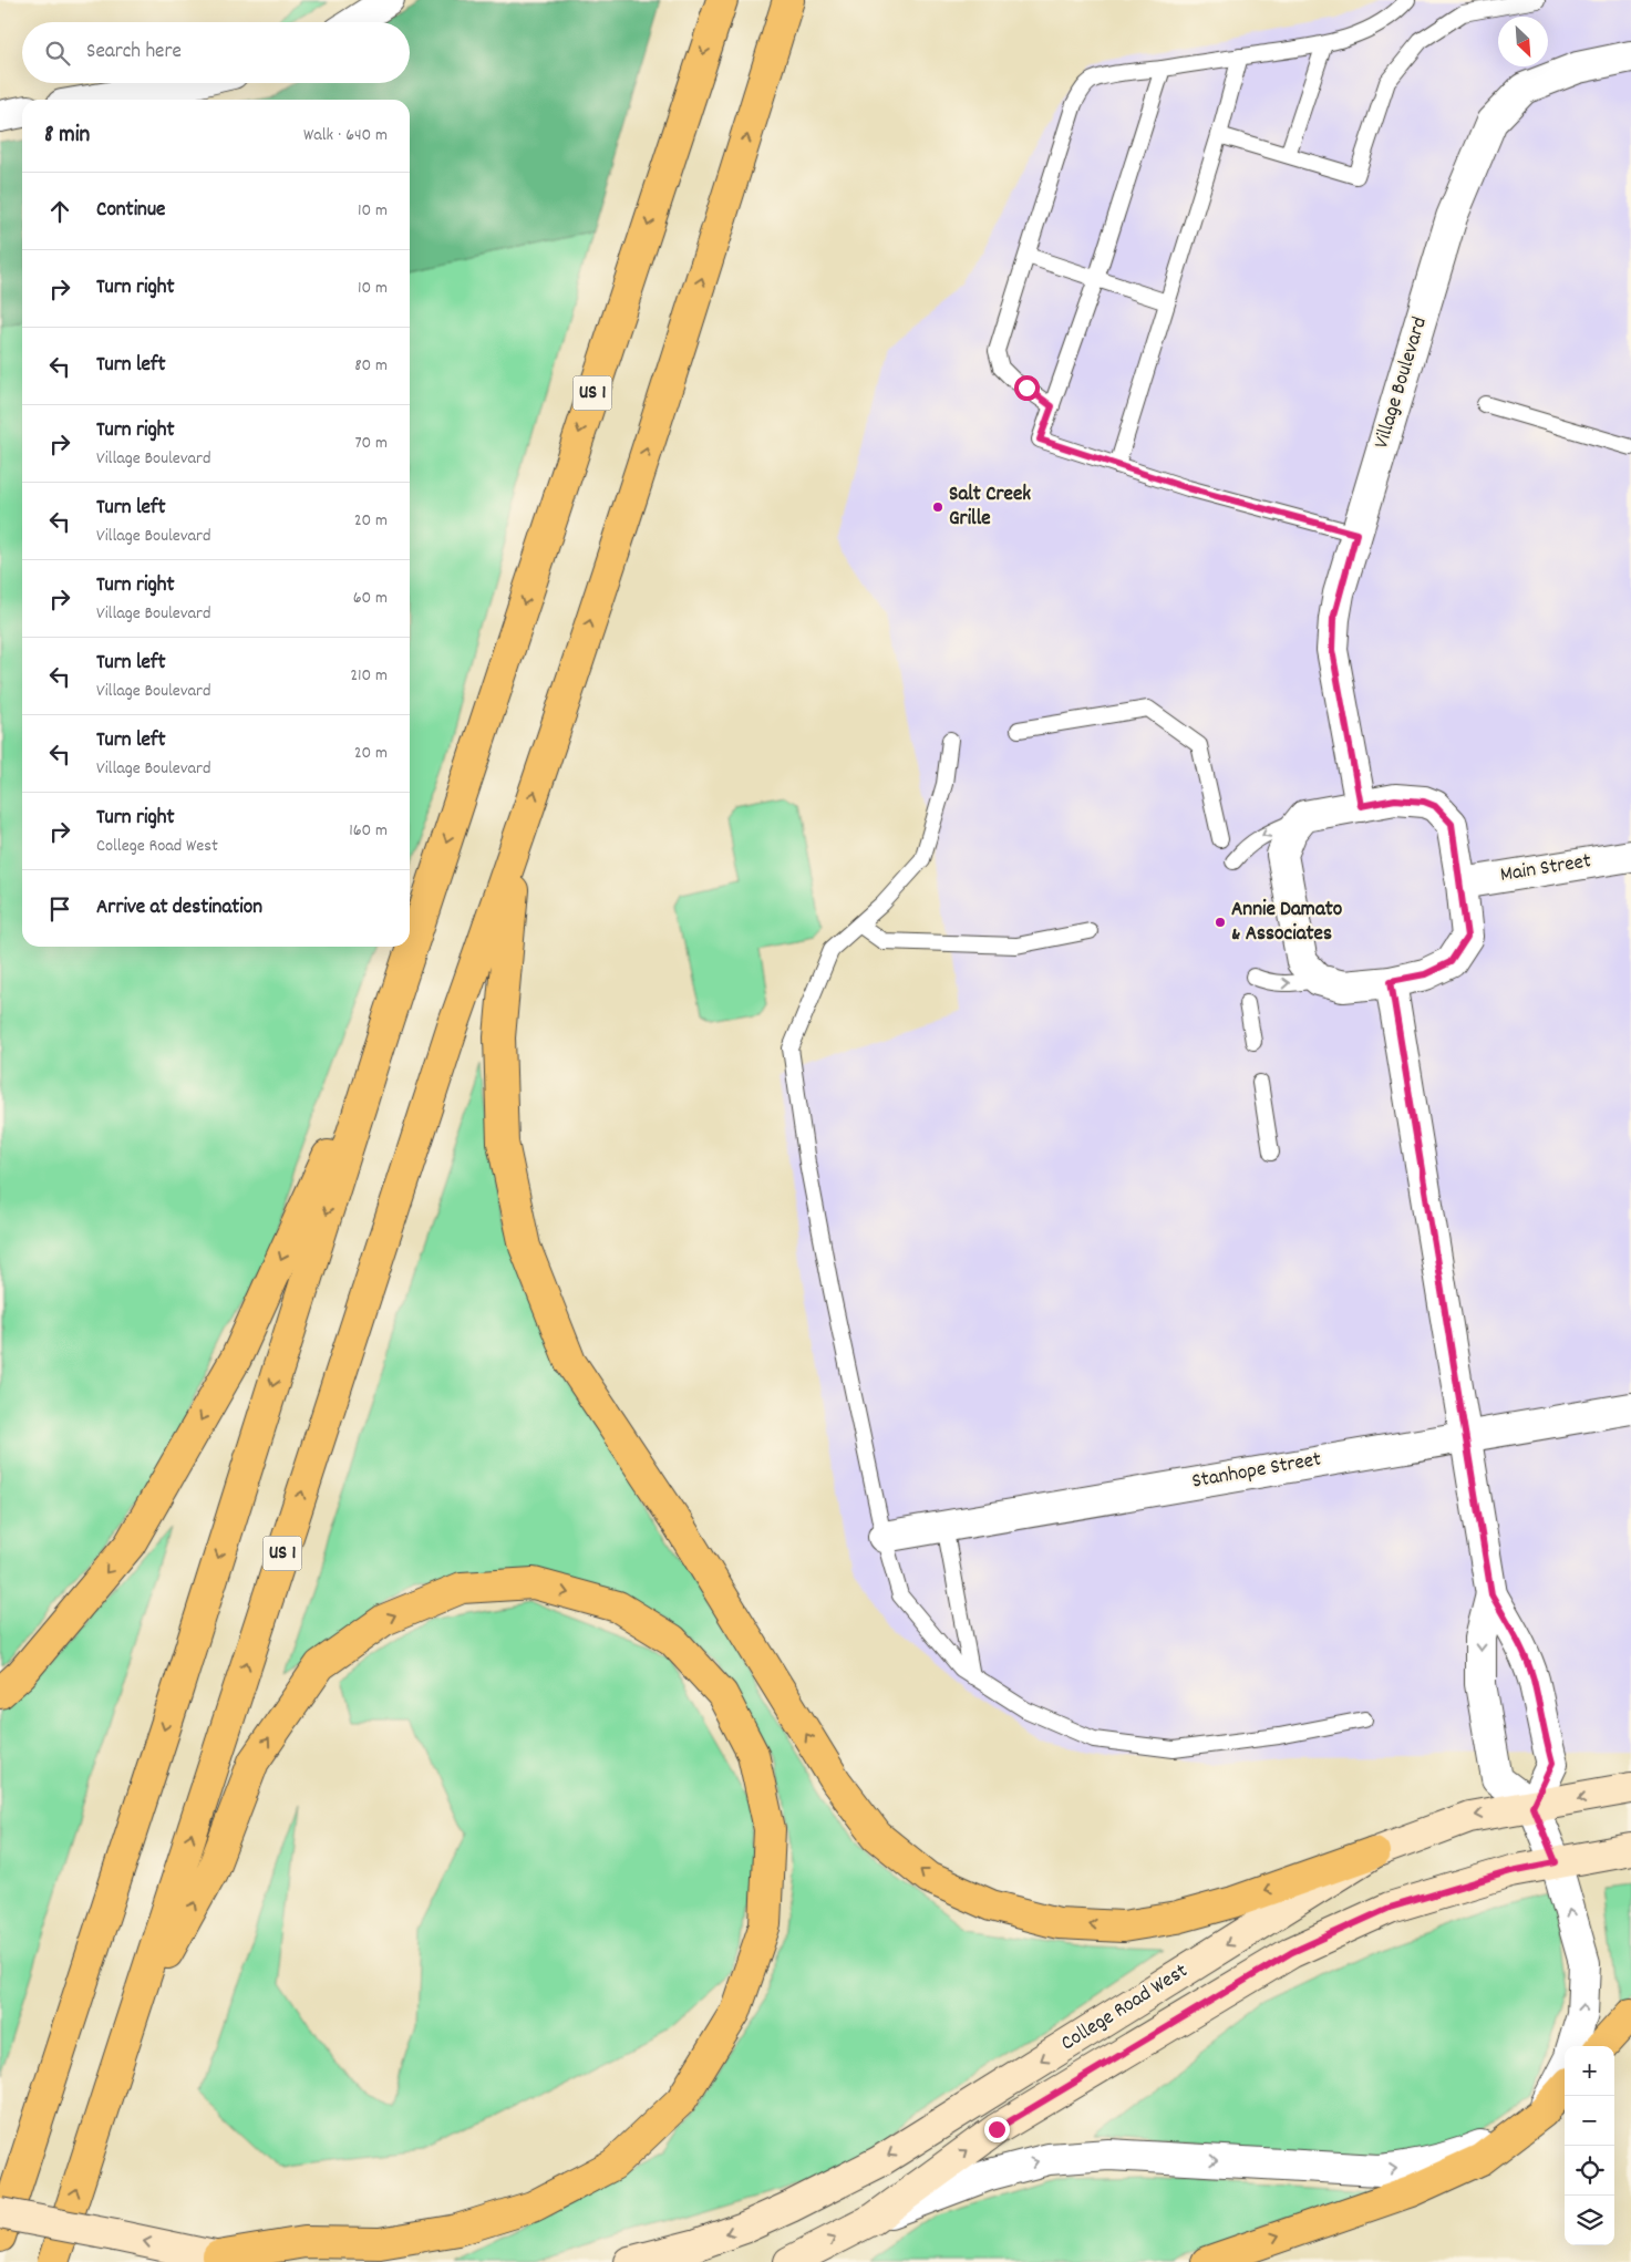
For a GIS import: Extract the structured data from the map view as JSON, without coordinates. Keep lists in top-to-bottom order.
{
  "streets": {
    "highway": ["US 1"],
    "street": [
      "Village Boulevard",
      "Main Street",
      "Stanhope Street",
      "College Road West"
    ]
  },
  "crossings": [
    ["Village Boulevard", "Main Street"]
  ],
  "places": ["Salt Creek Grille", "Annie Damato & Associates"],
  "north": "bottom right",
  "page": {
    "search": "Search here",
    "heading": ["8 min", "Walk · 640 m"],
    "list": [
      ["Continue", "10 m"],
      ["Turn right", "10 m"],
      ["Turn left", "80 m"],
      ["Turn right", "Village Boulevard", "70 m"],
      ["Turn left", "Village Boulevard", "20 m"],
      ["Turn right", "Village Boulevard", "60 m"],
      ["Turn left", "Village Boulevard", "210 m"],
      ["Turn left", "Village Boulevard", "20 m"],
      ["Turn right", "College Road West", "160 m"],
      "Arrive at destination"
    ],
    "map_buttons": ["+", "−"]
  }
}
